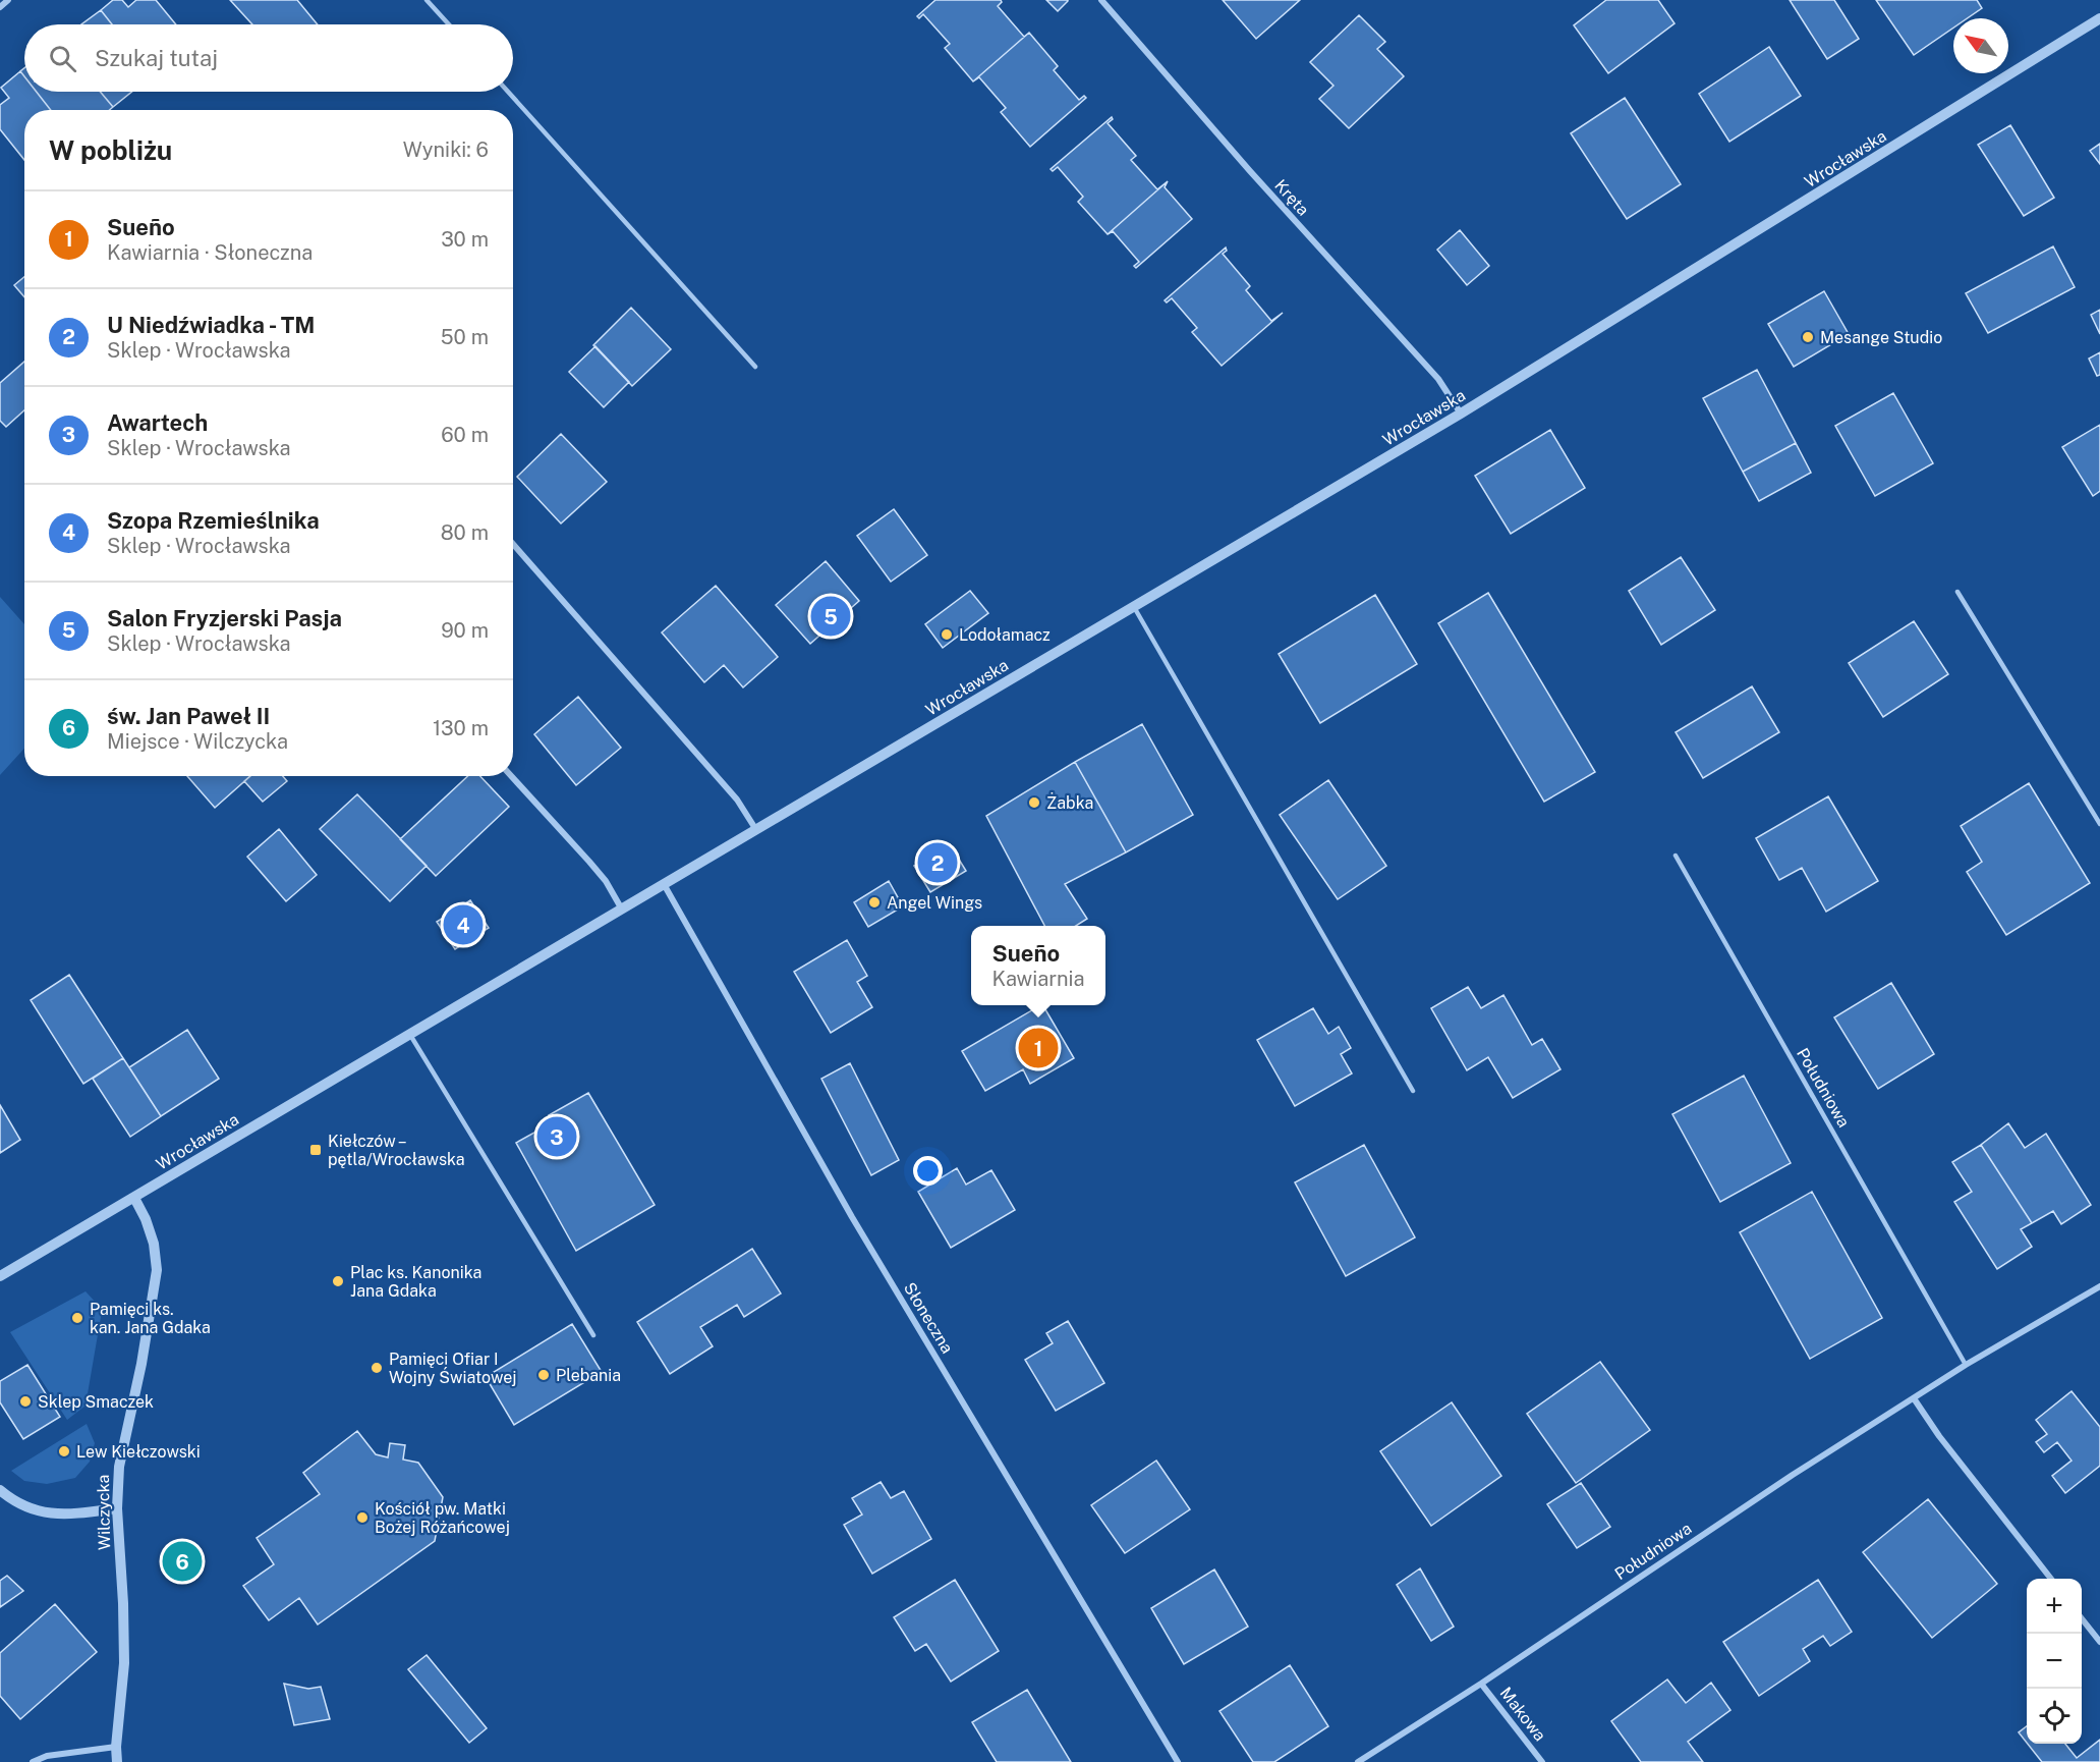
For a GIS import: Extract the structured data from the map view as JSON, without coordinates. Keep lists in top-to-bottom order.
{
  "streets": {
    "street": [
      "Wrocławska",
      "Kręta",
      "Południowa",
      "Słoneczna",
      "Wilczycka",
      "Makowa"
    ]
  },
  "crossings": [
    ["Wrocławska", "Kręta"],
    ["Wrocławska", "Słoneczna"],
    ["Wrocławska", "Wilczycka"],
    ["Południowa", "Makowa"]
  ],
  "places": {
    "other": [
      "Mesange Studio",
      "Lodołamacz",
      "Żabka",
      "Angel Wings",
      "Plac ks. Kanonika Jana Gdaka",
      "Pamięci ks. kan. Jana Gdaka",
      "Pamięci Ofiar I Wojny Światowej",
      "Plebania",
      "Sklep Smaczek",
      "Lew Kiełczowski",
      "Kościół pw. Matki Bożej Różańcowej"
    ],
    "transit": ["Kiełczów – pętla/Wrocławska"]
  },
  "north": "top left",
  "page": {
    "search": "Szukaj tutaj",
    "heading": ["W pobliżu", "Wyniki: 6"],
    "list": [
      {
        "mark": "1",
        "name": "Sueño",
        "note": "Kawiarnia · Słoneczna",
        "value": "30 m"
      },
      {
        "mark": "2",
        "name": "U Niedźwiadka - TM",
        "note": "Sklep · Wrocławska",
        "value": "50 m"
      },
      {
        "mark": "3",
        "name": "Awartech",
        "note": "Sklep · Wrocławska",
        "value": "60 m"
      },
      {
        "mark": "4",
        "name": "Szopa Rzemieślnika",
        "note": "Sklep · Wrocławska",
        "value": "80 m"
      },
      {
        "mark": "5",
        "name": "Salon Fryzjerski Pasja",
        "note": "Sklep · Wrocławska",
        "value": "90 m"
      },
      {
        "mark": "6",
        "name": "św. Jan Paweł II",
        "note": "Miejsce · Wilczycka",
        "value": "130 m"
      }
    ],
    "pins": [
      "5",
      "2",
      "4",
      "1",
      "3",
      "6"
    ],
    "popup": ["Sueño", "Kawiarnia"],
    "map_buttons": ["+", "−"]
  }
}
